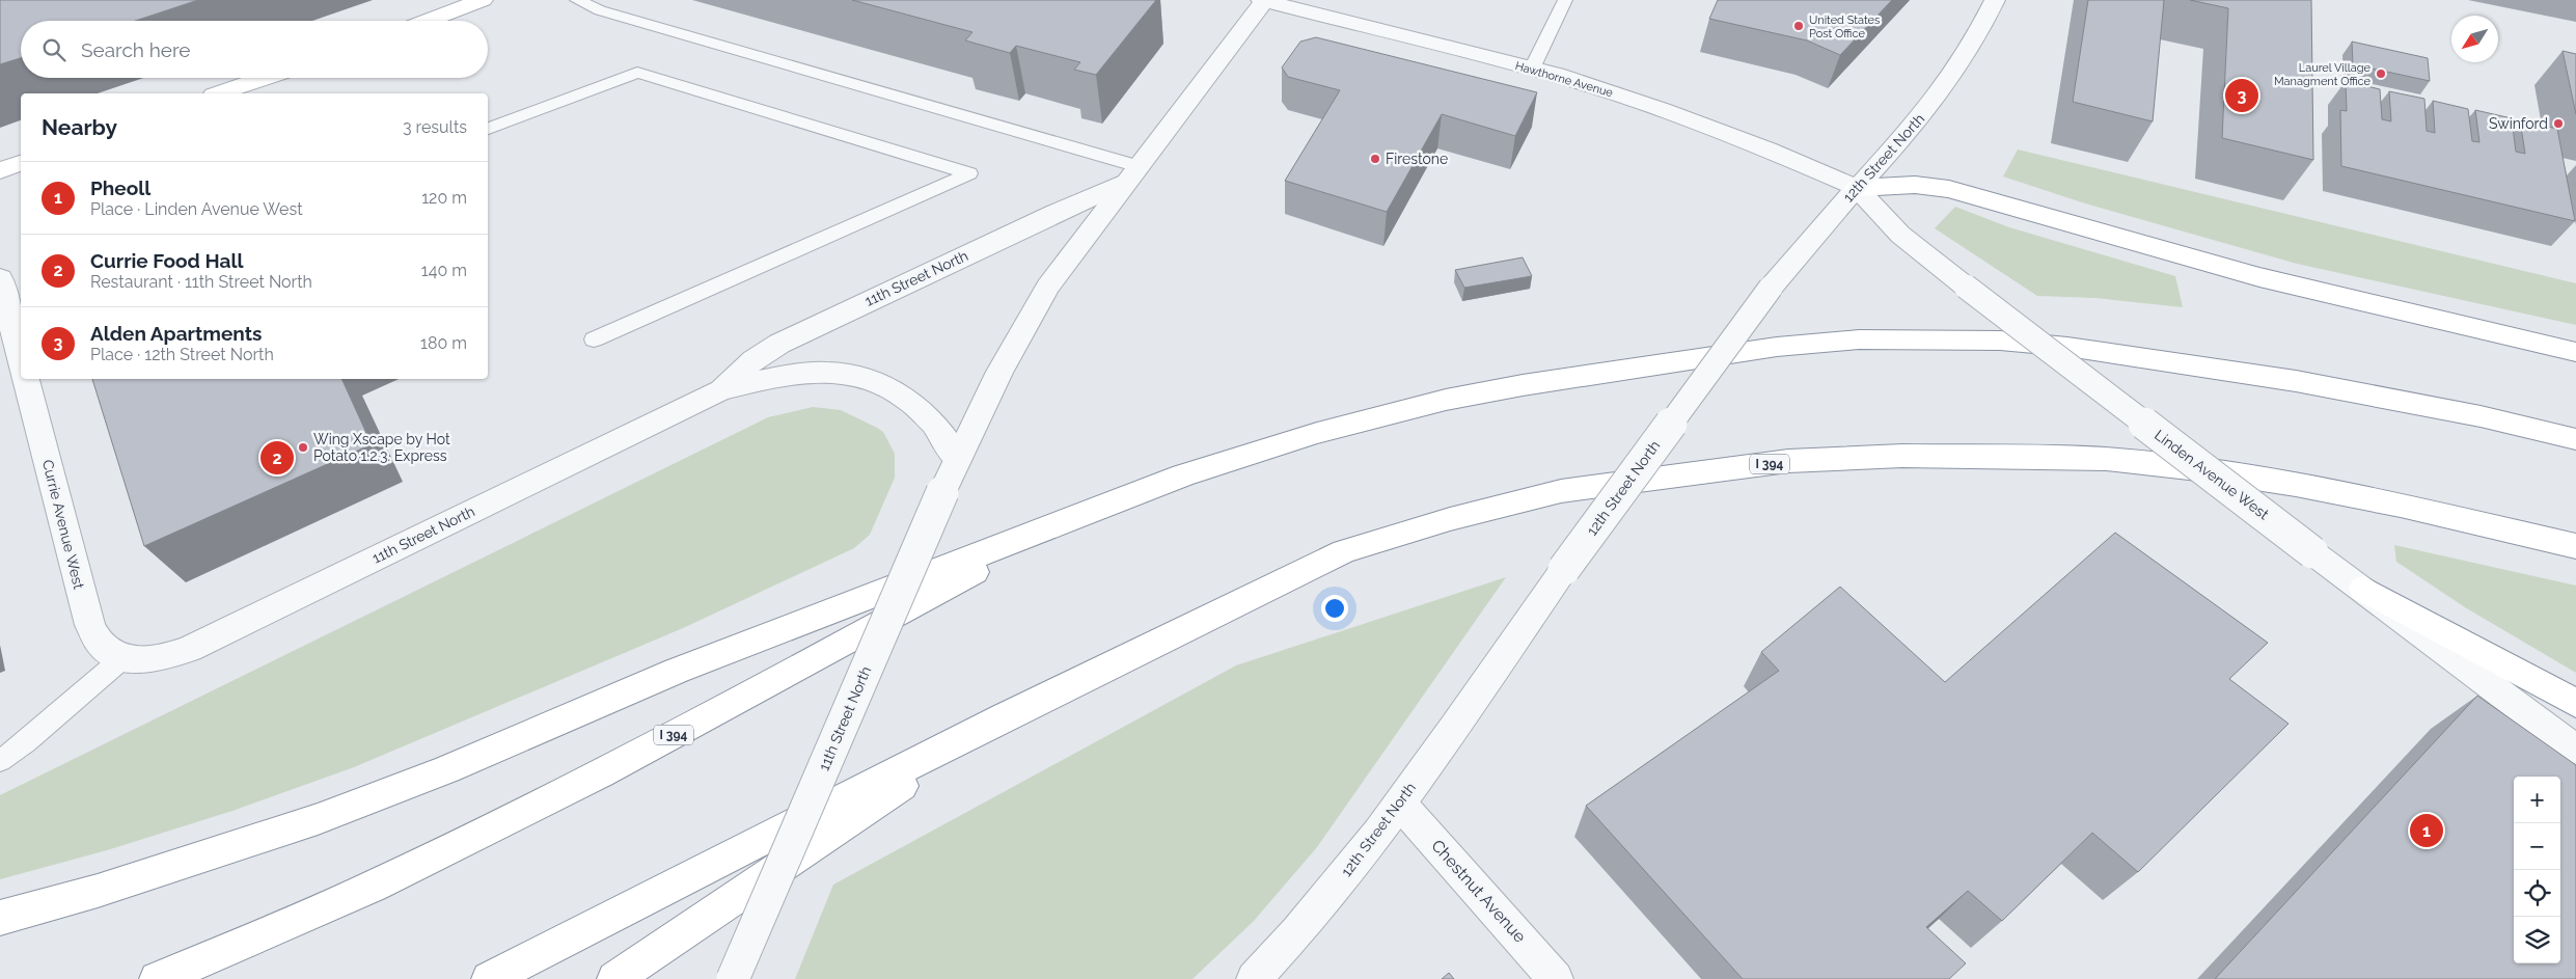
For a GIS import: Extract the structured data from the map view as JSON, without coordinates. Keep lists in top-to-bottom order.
{
  "streets": {
    "main road": ["I 394"],
    "street": [
      "Hawthorne Avenue",
      "12th Street North",
      "11th Street North",
      "Linden Avenue West",
      "Currie Avenue West",
      "Chestnut Avenue"
    ]
  },
  "crossings": [
    ["Hawthorne Avenue", "12th Street North"],
    ["Hawthorne Avenue", "11th Street North"],
    ["Hawthorne Avenue", "Linden Avenue West"],
    ["12th Street North", "Linden Avenue West"],
    ["12th Street North", "Chestnut Avenue"],
    ["11th Street North", "Currie Avenue West"]
  ],
  "places": [
    "United States Post Office",
    "Laurel Village Managment Office",
    "Swinford",
    "Firestone",
    "Wing Xscape by Hot Potato 1.2.3. Express"
  ],
  "north": "bottom left",
  "page": {
    "search": "Search here",
    "pins": ["3", "2", "1"],
    "heading": ["Nearby", "3 results"],
    "list": [
      {
        "mark": "1",
        "name": "Pheoll",
        "note": "Place · Linden Avenue West",
        "value": "120 m"
      },
      {
        "mark": "2",
        "name": "Currie Food Hall",
        "note": "Restaurant · 11th Street North",
        "value": "140 m"
      },
      {
        "mark": "3",
        "name": "Alden Apartments",
        "note": "Place · 12th Street North",
        "value": "180 m"
      }
    ],
    "map_buttons": ["+", "−"]
  }
}
